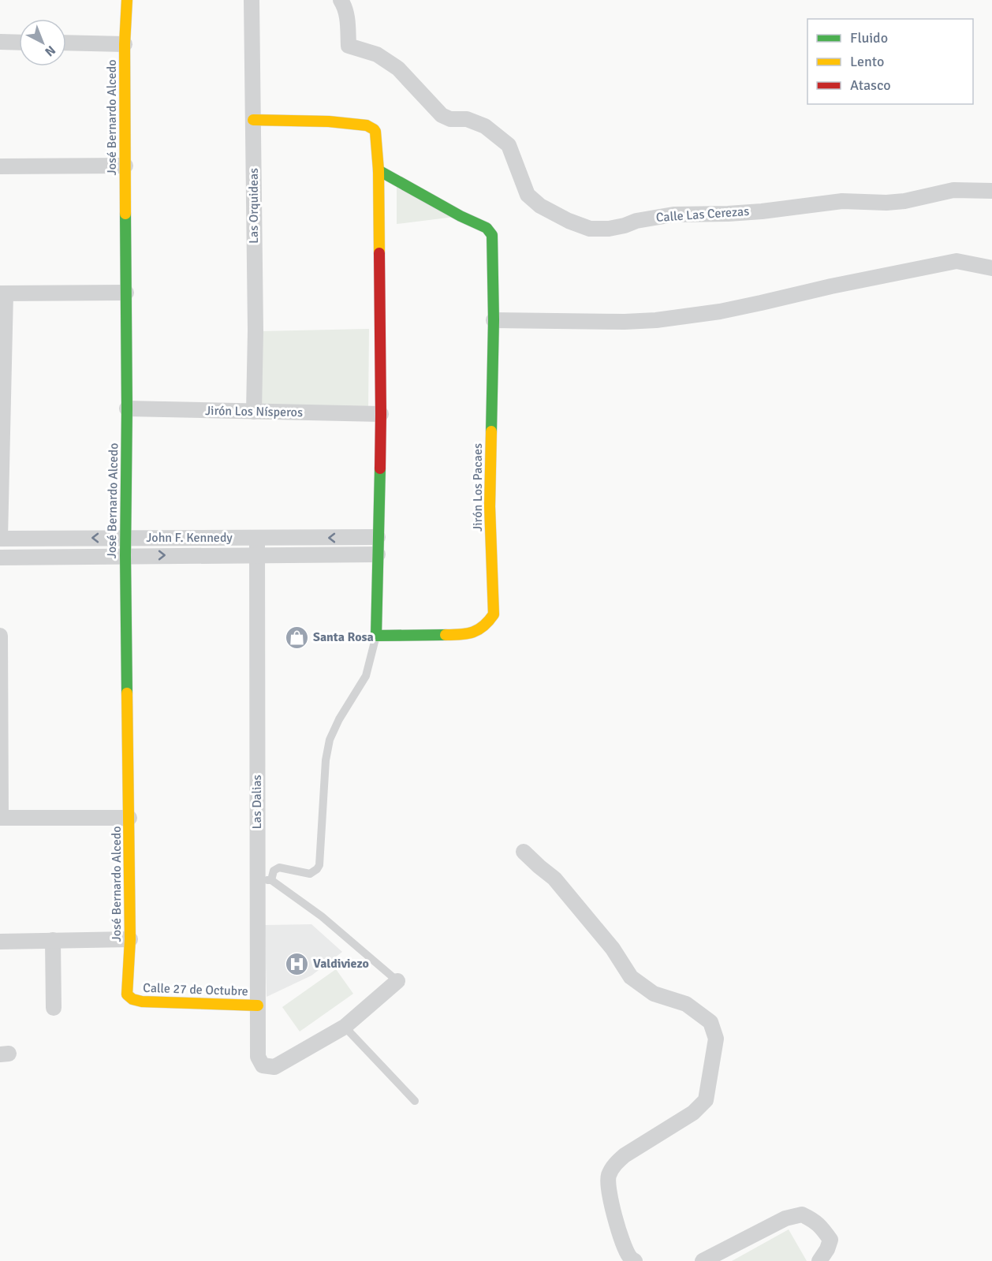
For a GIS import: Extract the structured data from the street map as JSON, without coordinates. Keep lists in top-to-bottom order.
{
  "streets": {
    "street": [
      "José Bernardo Alcedo",
      "Las Orquideas",
      "Calle Las Cerezas",
      "Jirón Los Nísperos",
      "Jirón Los Pacaes",
      "John F. Kennedy",
      "Las Dalias",
      "Calle 27 de Octubre"
    ]
  },
  "crossings": [
    ["José Bernardo Alcedo", "Jirón Los Nísperos"],
    ["José Bernardo Alcedo", "John F. Kennedy"],
    ["José Bernardo Alcedo", "Calle 27 de Octubre"],
    ["Las Orquideas", "Jirón Los Nísperos"],
    ["John F. Kennedy", "Las Dalias"],
    ["Las Dalias", "Calle 27 de Octubre"]
  ],
  "places": {
    "shop": ["Santa Rosa"],
    "hospital": ["Valdiviezo"]
  },
  "legend": ["Fluido", "Lento", "Atasco"],
  "north": "bottom right"
}
